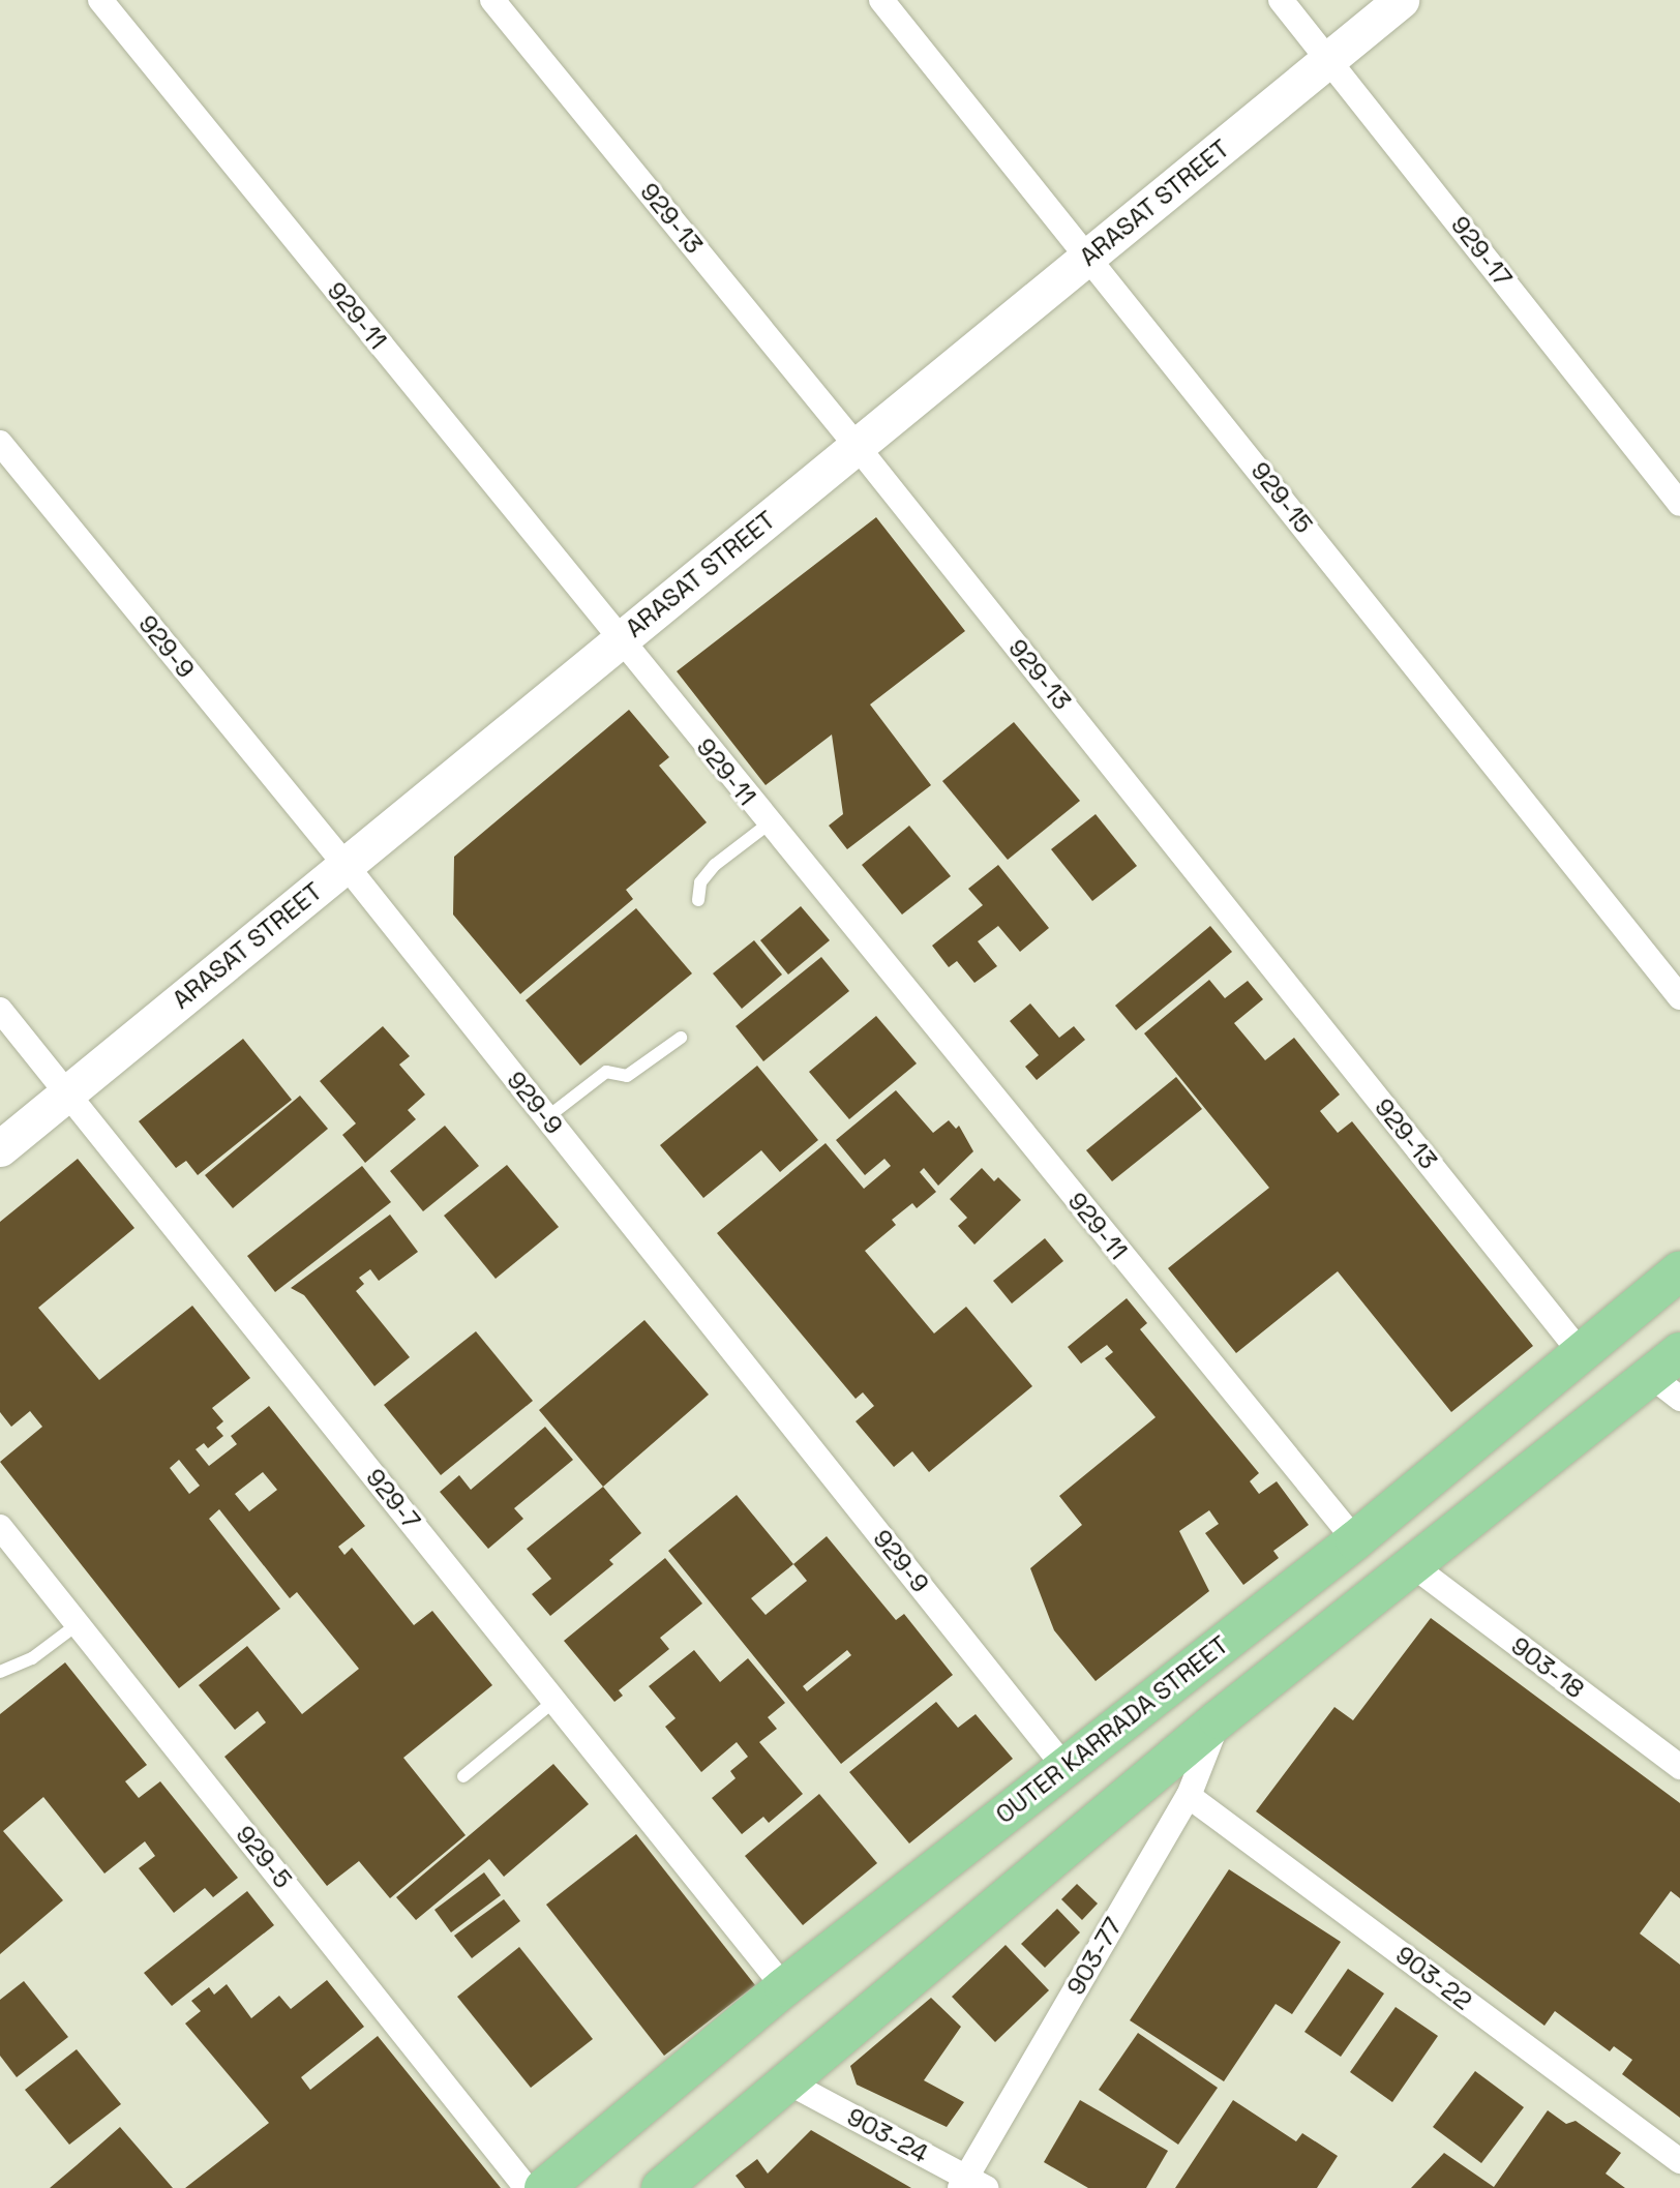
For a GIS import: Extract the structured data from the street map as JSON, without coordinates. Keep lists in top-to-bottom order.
{
  "streets": {
    "main road": ["OUTER KARRADA STREET"],
    "street": [
      "ARASAT STREET",
      "929-13",
      "929-17",
      "929-11",
      "929-15",
      "929-9",
      "929-7",
      "903-18",
      "929-5",
      "903-77",
      "903-22",
      "903-24"
    ]
  },
  "crossings": [
    ["ARASAT STREET", "929-13"],
    ["ARASAT STREET", "929-17"],
    ["ARASAT STREET", "929-11"],
    ["ARASAT STREET", "929-15"],
    ["ARASAT STREET", "929-9"],
    ["ARASAT STREET", "929-7"],
    ["929-13", "OUTER KARRADA STREET"],
    ["929-11", "OUTER KARRADA STREET"],
    ["929-9", "OUTER KARRADA STREET"],
    ["929-7", "OUTER KARRADA STREET"],
    ["903-77", "903-22"],
    ["903-77", "903-24"]
  ]
}
